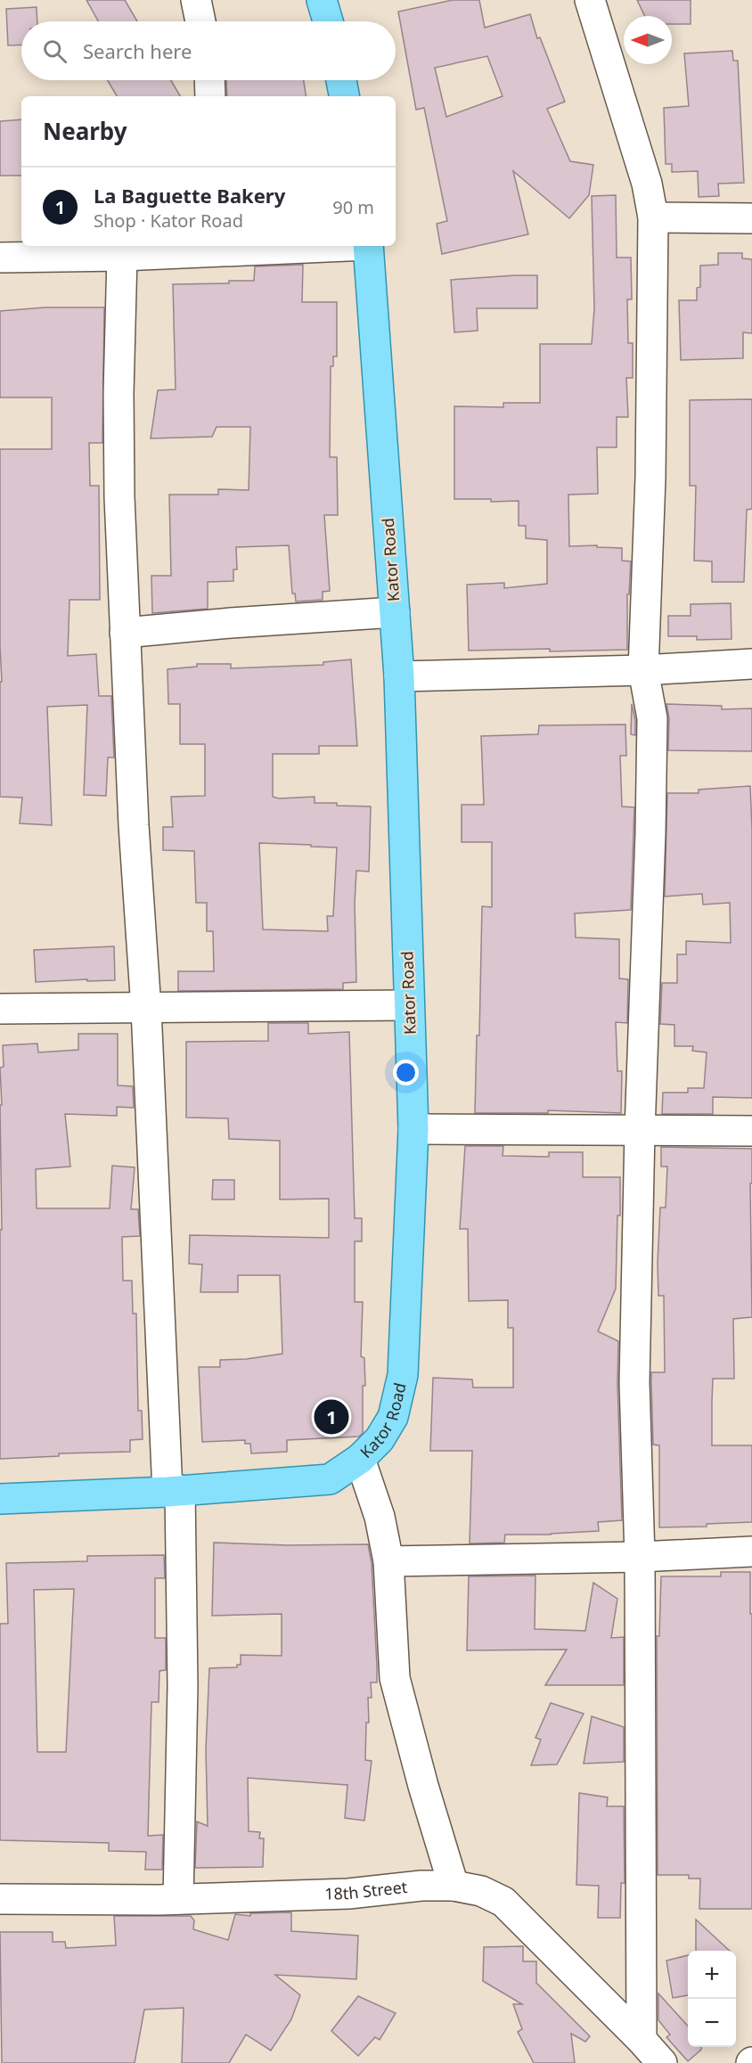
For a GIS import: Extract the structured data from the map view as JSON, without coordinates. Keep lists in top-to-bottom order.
{
  "streets": {
    "main road": ["Kator Road"],
    "street": ["18th Street"]
  },
  "north": "left",
  "page": {
    "search": "Search here",
    "heading": "Nearby",
    "list": [
      {
        "mark": "1",
        "name": "La Baguette Bakery",
        "note": "Shop · Kator Road",
        "value": "90 m"
      }
    ],
    "pins": "1",
    "map_buttons": ["+", "−"]
  }
}
